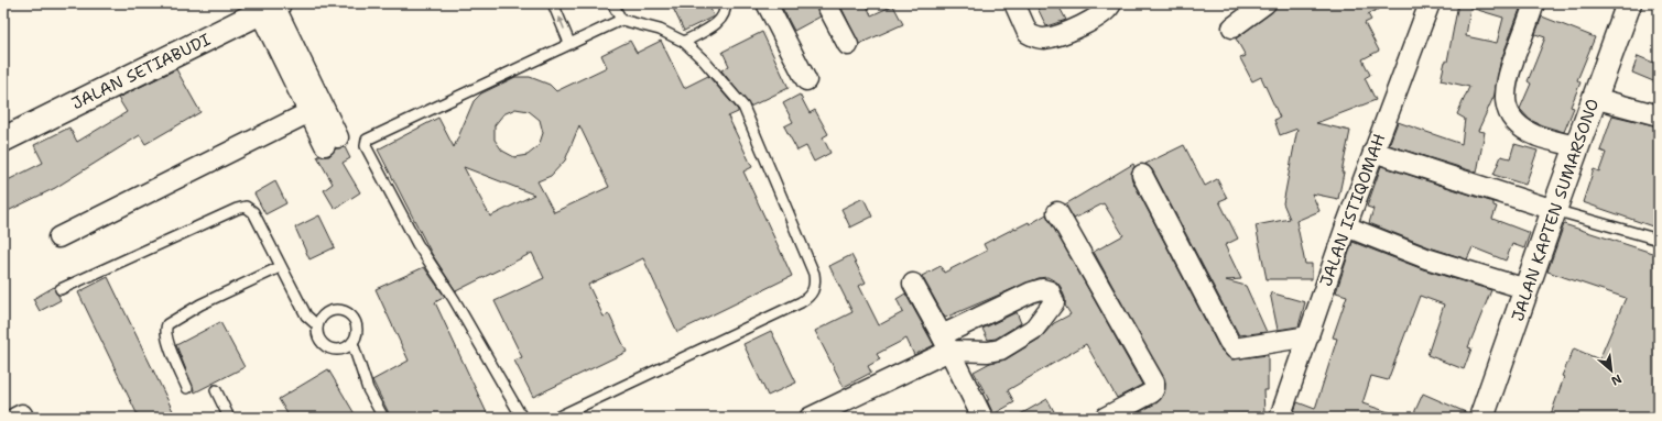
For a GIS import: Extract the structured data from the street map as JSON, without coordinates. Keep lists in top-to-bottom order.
{
  "streets": {
    "main road": ["JALAN SETIABUDI", "JALAN KAPTEN SUMARSONO"],
    "street": ["JALAN ISTIQOMAH"]
  },
  "north": "bottom right"
}
